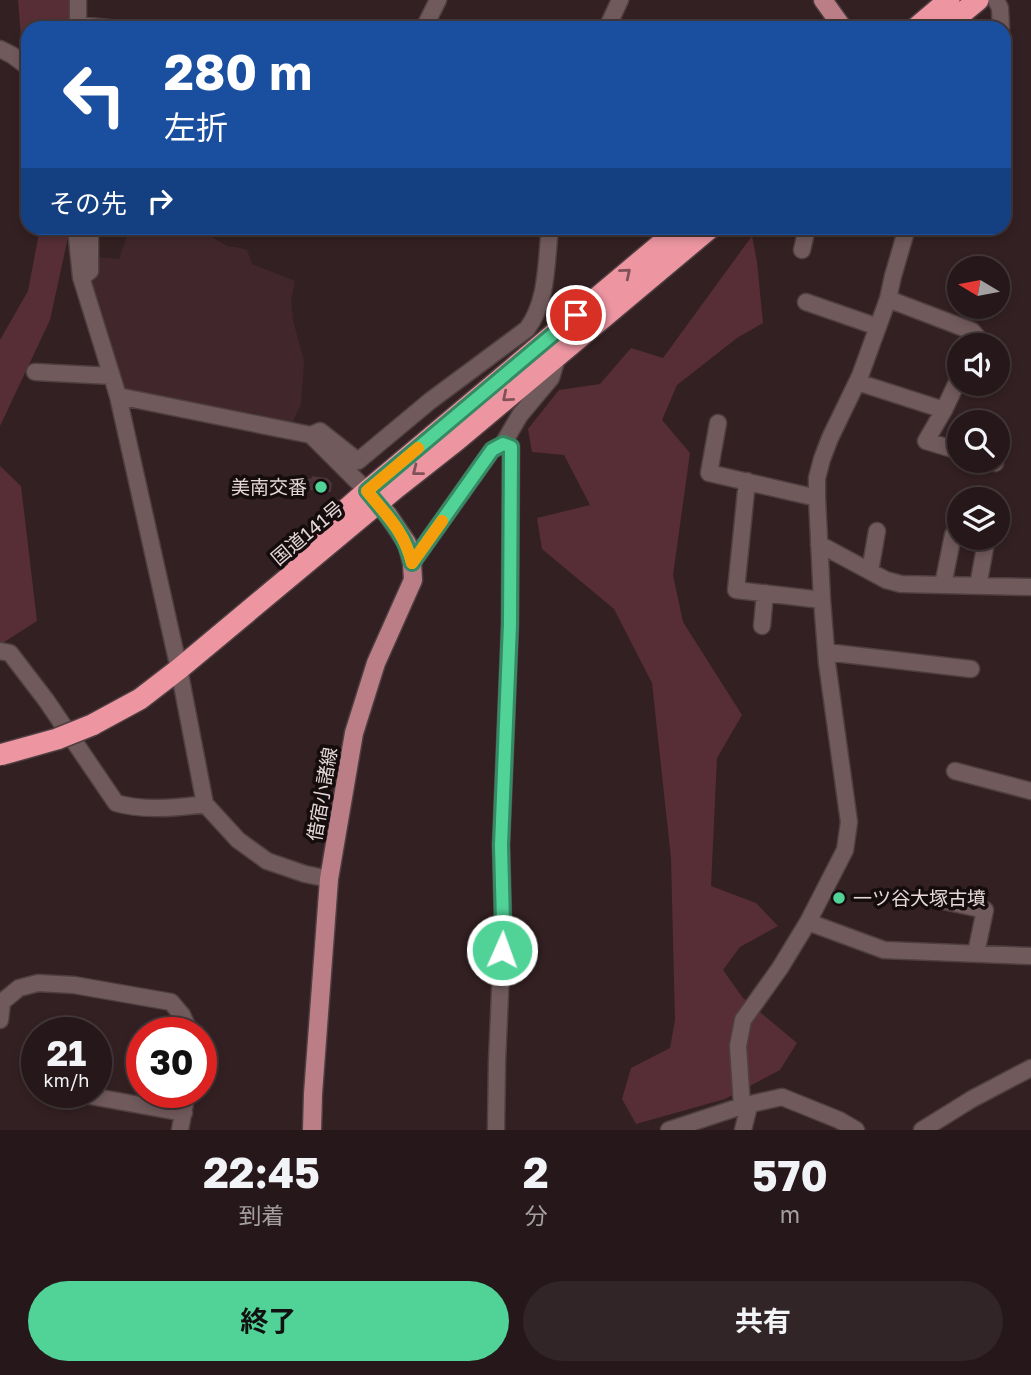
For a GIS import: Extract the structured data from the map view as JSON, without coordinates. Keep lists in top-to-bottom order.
{
  "streets": {
    "highway": ["国道141号"],
    "main road": ["借宿小諸線"]
  },
  "places": ["美南交番", "一ツ谷大塚古墳"],
  "north": "left",
  "page": {
    "turn": ["280 m", "左折"],
    "then": "その先",
    "speed": "21 km/h",
    "limit": "30",
    "eta": [
      "22:45",
      "到着",
      "2",
      "分",
      "570",
      "m"
    ],
    "buttons": ["終了", "共有"]
  }
}
